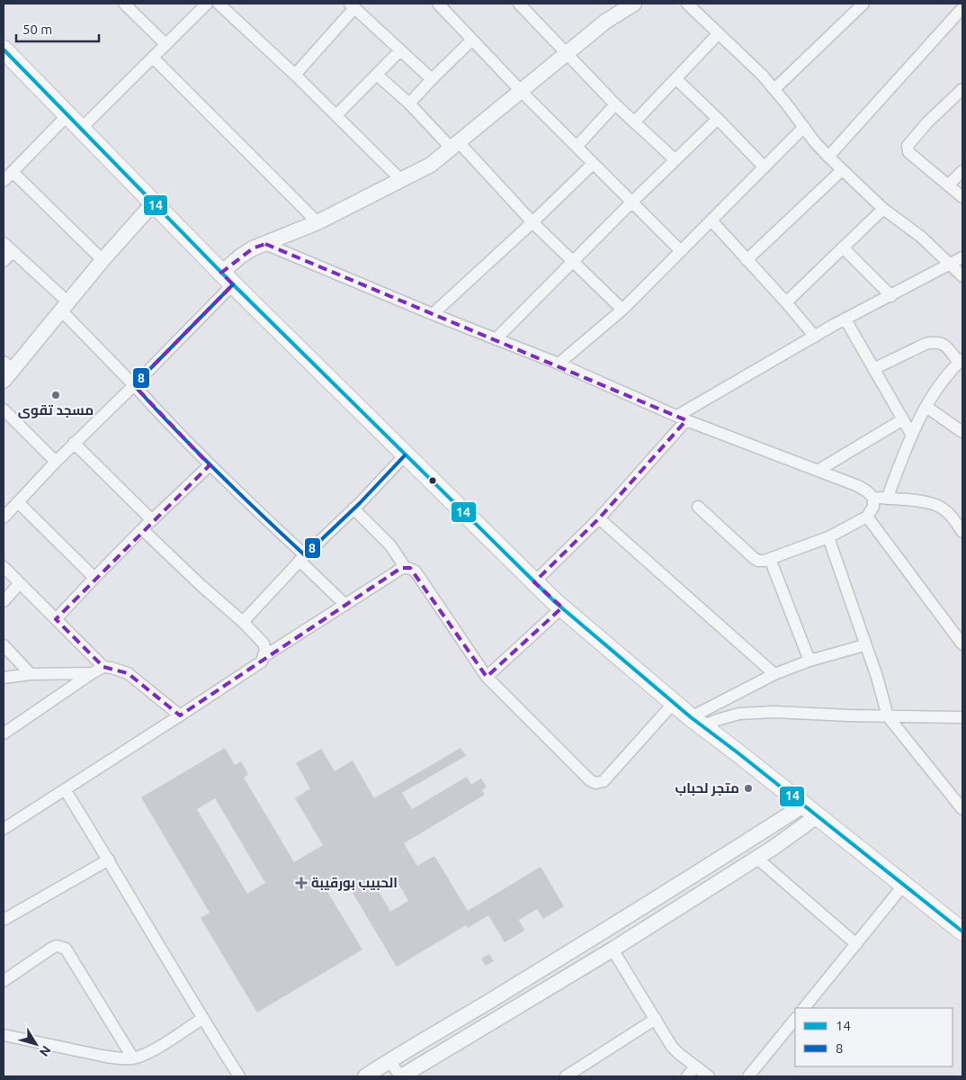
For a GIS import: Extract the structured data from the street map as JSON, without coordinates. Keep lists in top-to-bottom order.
{
  "places": {
    "other": ["مسجد تقوى", "متجر لحباب"],
    "health": ["الحبيب بورقيبة"]
  },
  "lines": ["transit line 14", "transit line 8"],
  "legend": ["14", "8"],
  "scale_bar": "50 m",
  "north": "bottom right"
}
